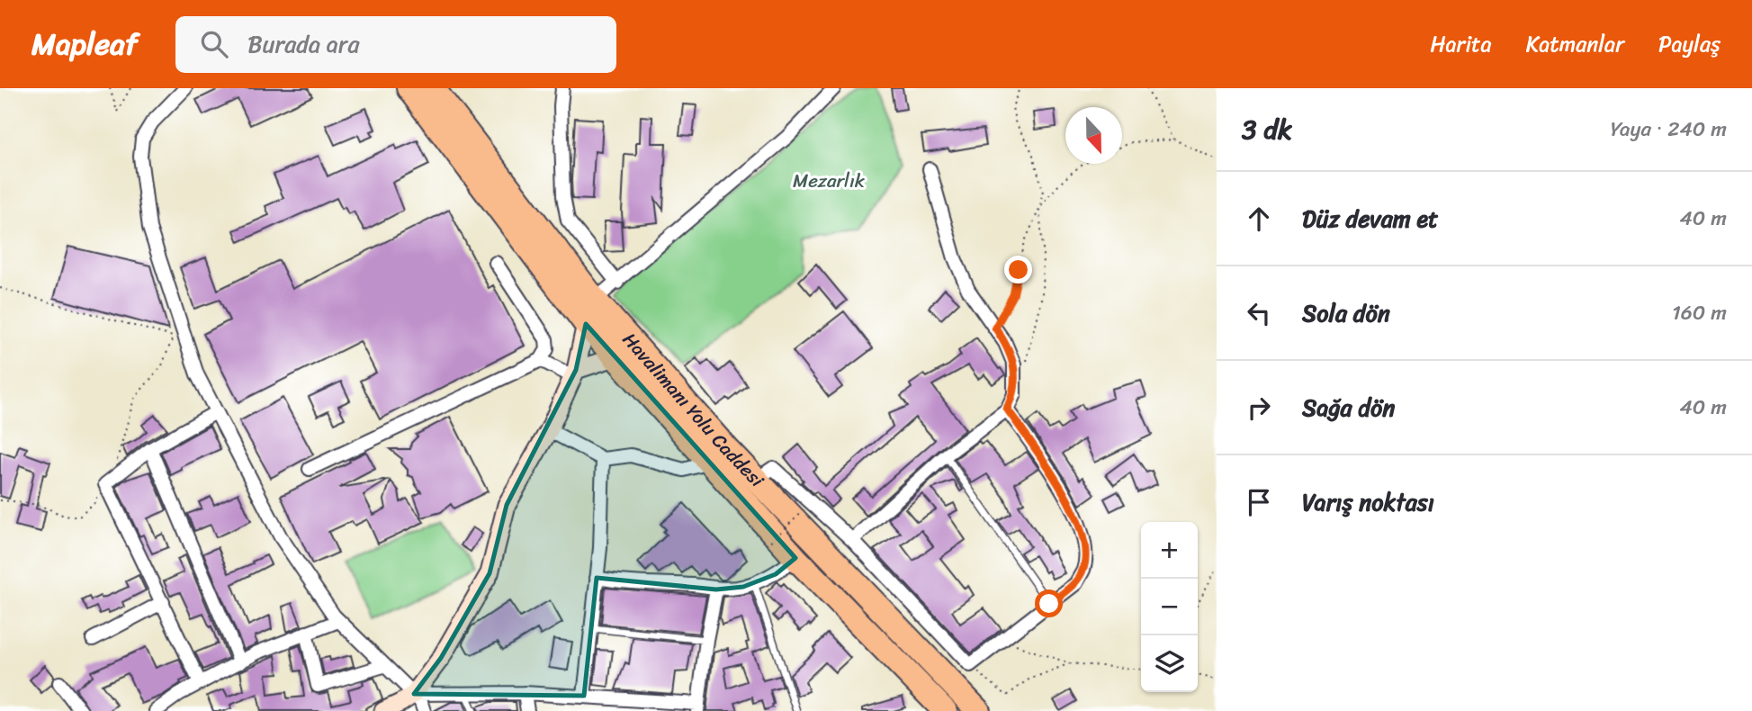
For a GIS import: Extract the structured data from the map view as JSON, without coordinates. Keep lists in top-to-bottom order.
{
  "streets": {
    "highway": ["Havalimanı Yolu Caddesi"]
  },
  "parks": ["Mezarlık"],
  "north": "bottom",
  "page": {
    "header": "Mapleaf",
    "search": "Burada ara",
    "nav": ["Harita", "Katmanlar", "Paylaş"],
    "heading": ["3 dk", "Yaya · 240 m"],
    "list": [
      ["Düz devam et", "40 m"],
      ["Sola dön", "160 m"],
      ["Sağa dön", "40 m"],
      "Varış noktası"
    ],
    "map_buttons": ["+", "−"]
  }
}
